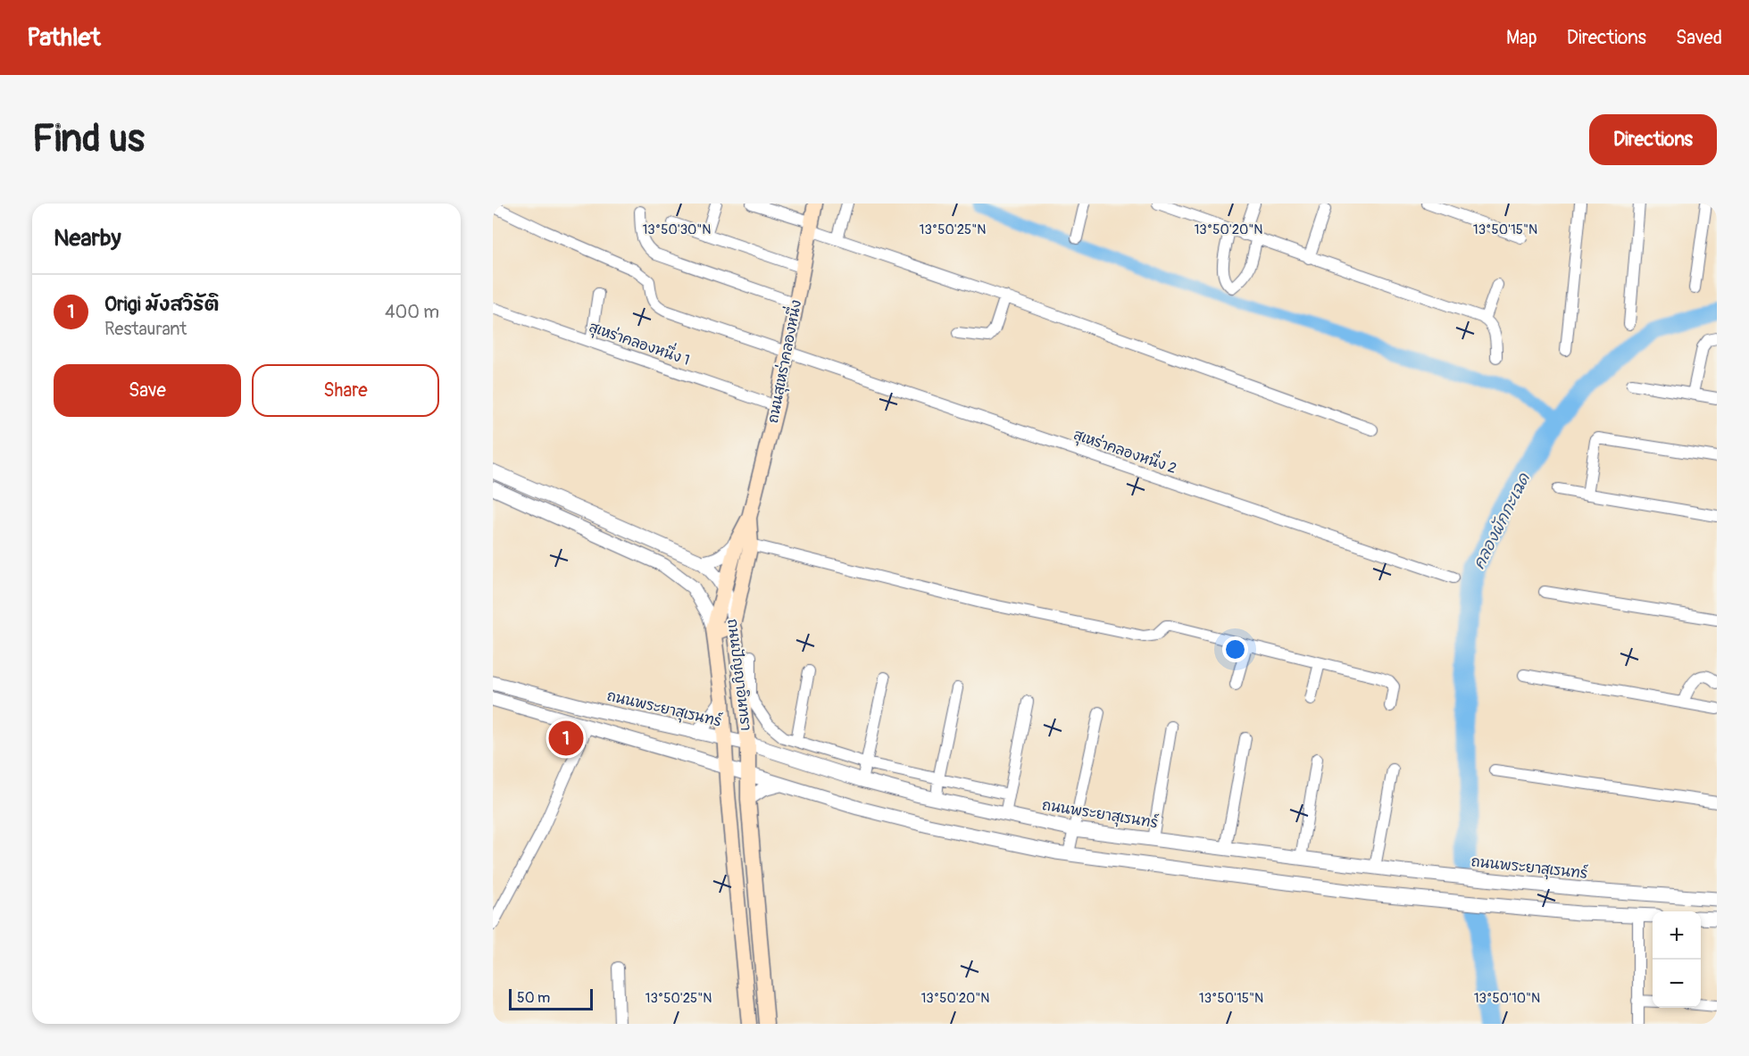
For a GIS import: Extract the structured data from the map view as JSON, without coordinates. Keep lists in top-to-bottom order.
{
  "streets": {
    "main road": ["ถนนสุเหร่าคลองหนึ่ง", "ถนนปัญญาอินทรา"],
    "street": ["สุเหร่าคลองหนึ่ง 1", "สุเหร่าคลองหนึ่ง 2", "ถนนพระยาสุเรนทร์"]
  },
  "crossings": [
    ["สุเหร่าคลองหนึ่ง 1", "ถนนสุเหร่าคลองหนึ่ง"],
    ["ถนนสุเหร่าคลองหนึ่ง", "สุเหร่าคลองหนึ่ง 2"],
    ["ถนนสุเหร่าคลองหนึ่ง", "ถนนปัญญาอินทรา"],
    ["ถนนปัญญาอินทรา", "ถนนพระยาสุเรนทร์"]
  ],
  "water": ["คลองผักกะเฉด"],
  "scale_bar": "50 m",
  "page": {
    "header": "Pathlet",
    "nav": ["Map", "Directions", "Saved"],
    "buttons": [
      "Directions",
      ["Save", "Share"]
    ],
    "title": "Find us",
    "heading": "Nearby",
    "list": [
      {
        "mark": "1",
        "name": "Origi มังสวิรัติ",
        "note": "Restaurant",
        "value": "400 m"
      }
    ],
    "pins": "1",
    "map_buttons": ["+", "−"],
    "scale": "50 m"
  },
  "coordinates": [
    "13°50'30\"N",
    "13°50'25\"N",
    "13°50'20\"N",
    "13°50'15\"N",
    "13°50'10\"N"
  ]
}
